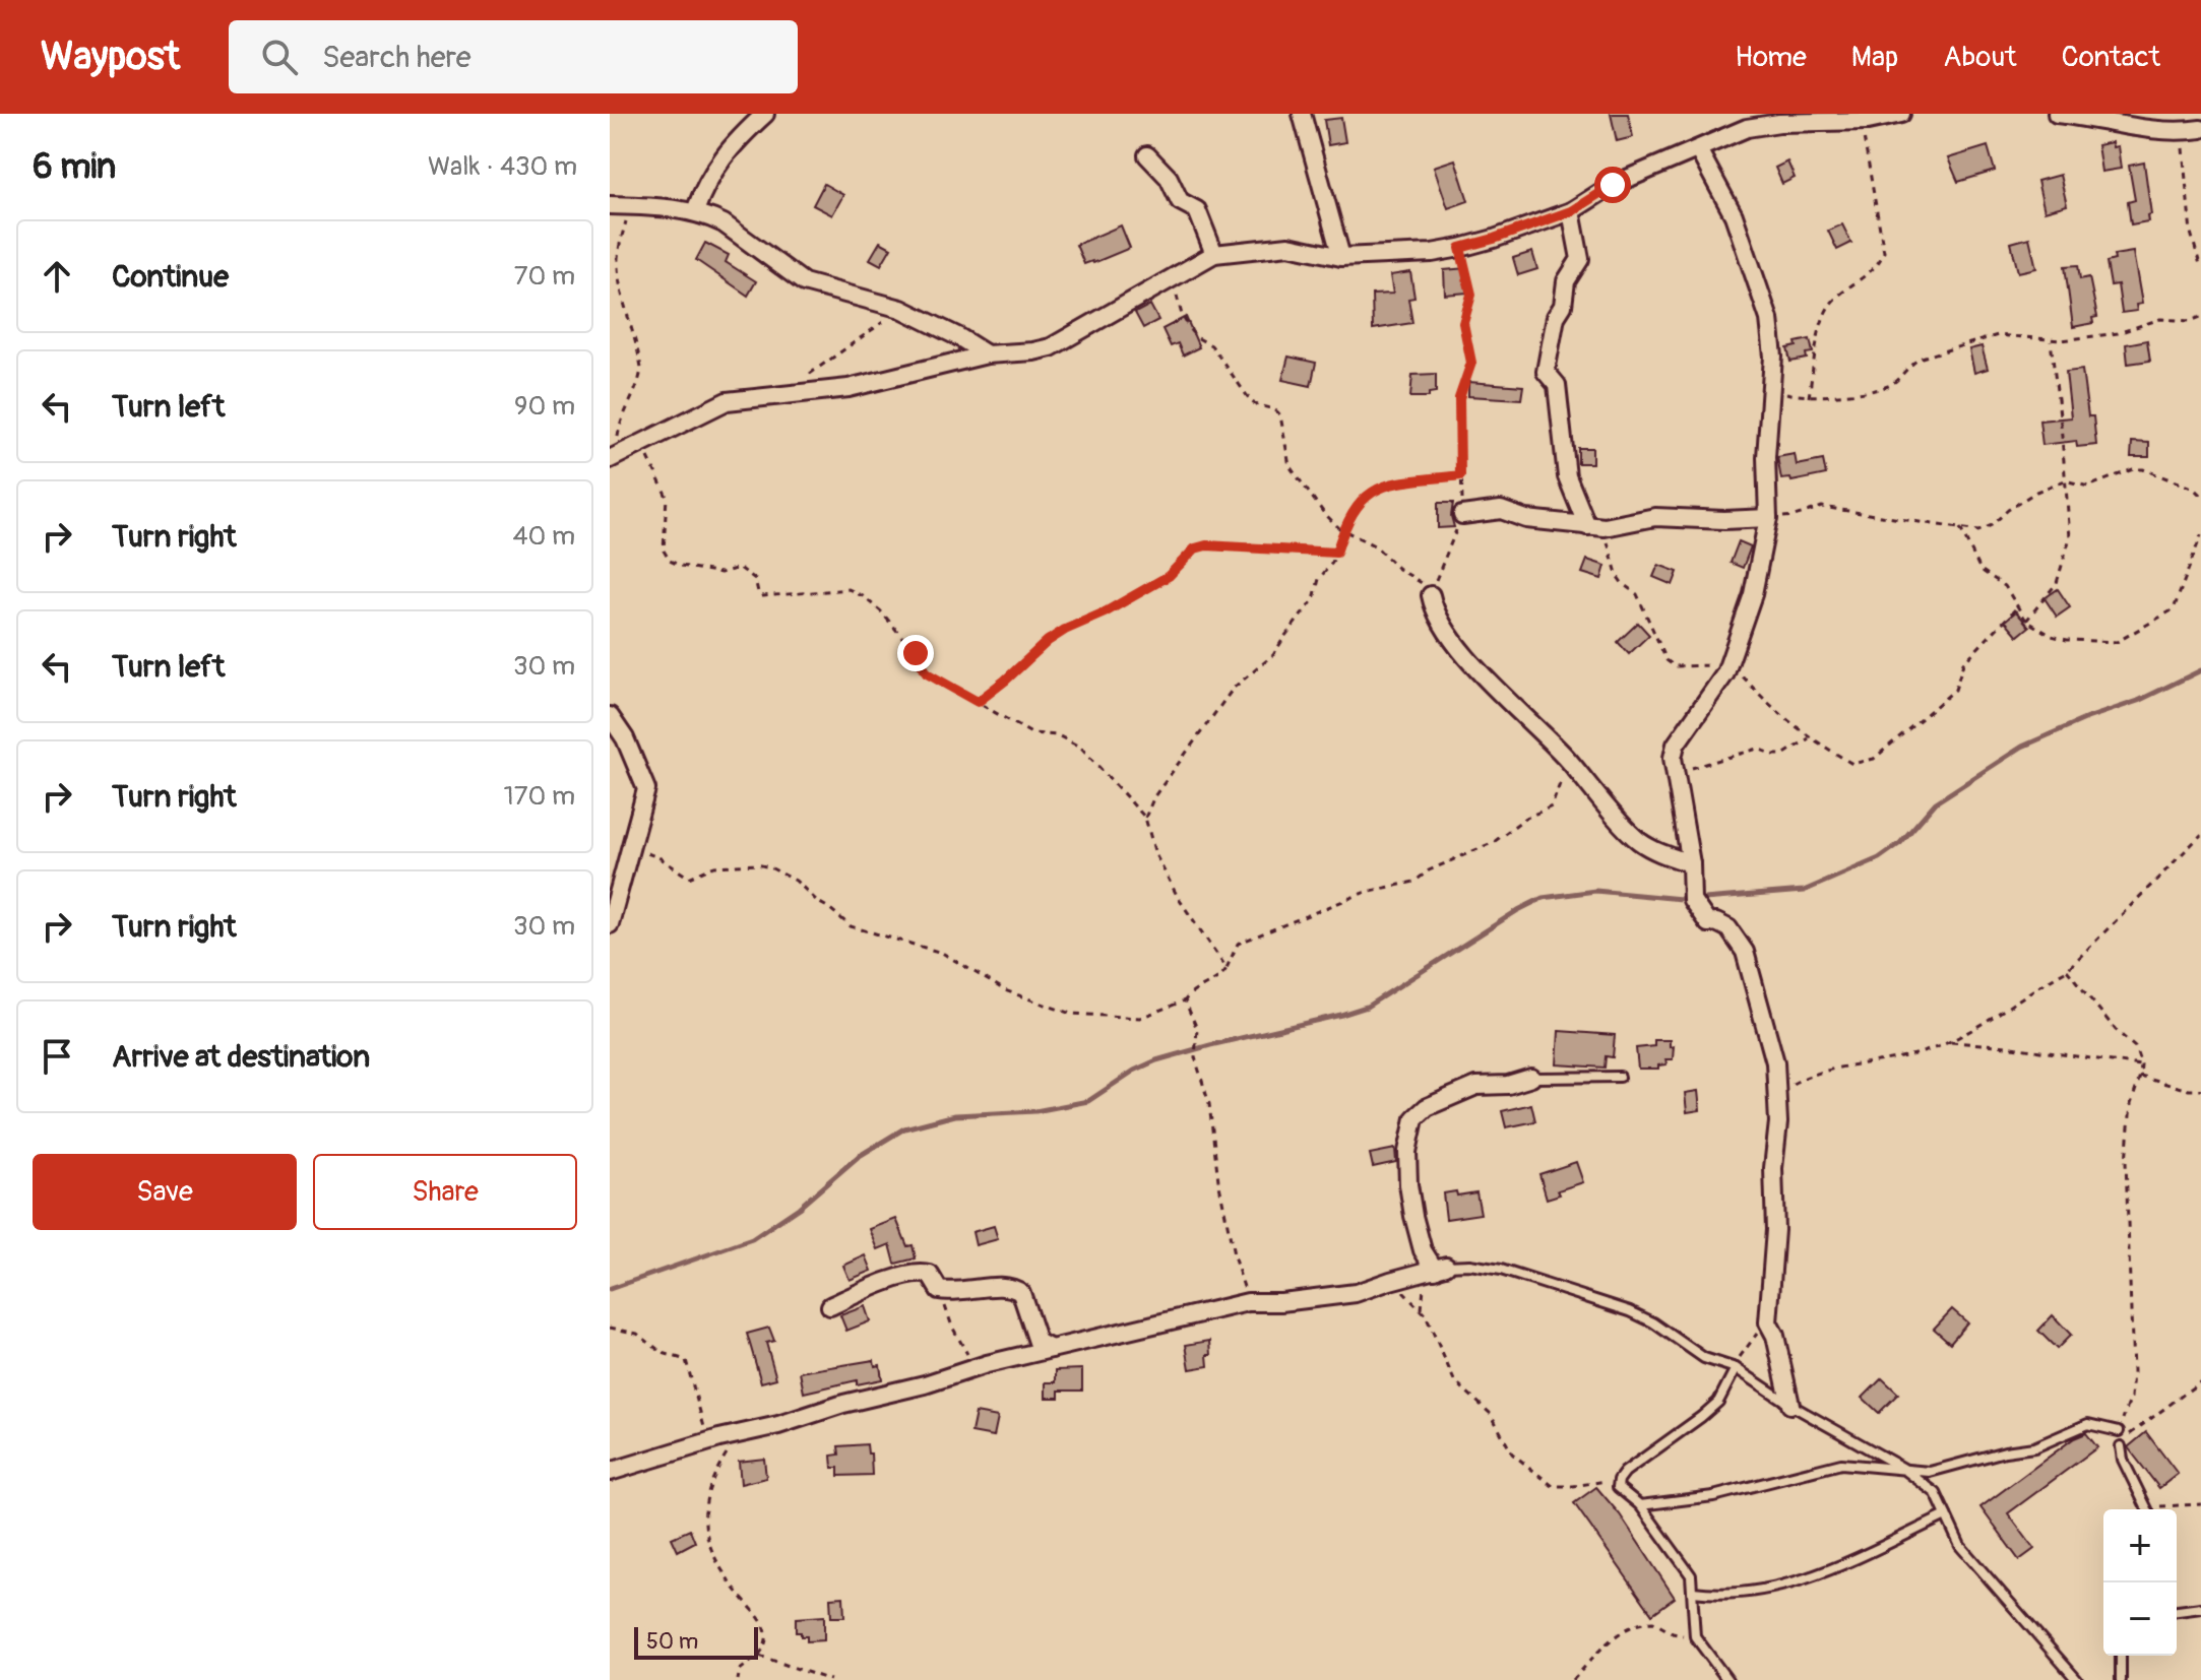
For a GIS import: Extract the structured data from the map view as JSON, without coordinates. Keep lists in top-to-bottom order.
{
  "scale_bar": "50 m",
  "page": {
    "header": "Waypost",
    "search": "Search here",
    "nav": [
      "Home",
      "Map",
      "About",
      "Contact"
    ],
    "heading": ["6 min", "Walk · 430 m"],
    "list": [
      ["Continue", "70 m"],
      ["Turn left", "90 m"],
      ["Turn right", "40 m"],
      ["Turn left", "30 m"],
      ["Turn right", "170 m"],
      ["Turn right", "30 m"],
      "Arrive at destination"
    ],
    "buttons": ["Save", "Share"],
    "map_buttons": ["+", "−"],
    "scale": "50 m"
  }
}
